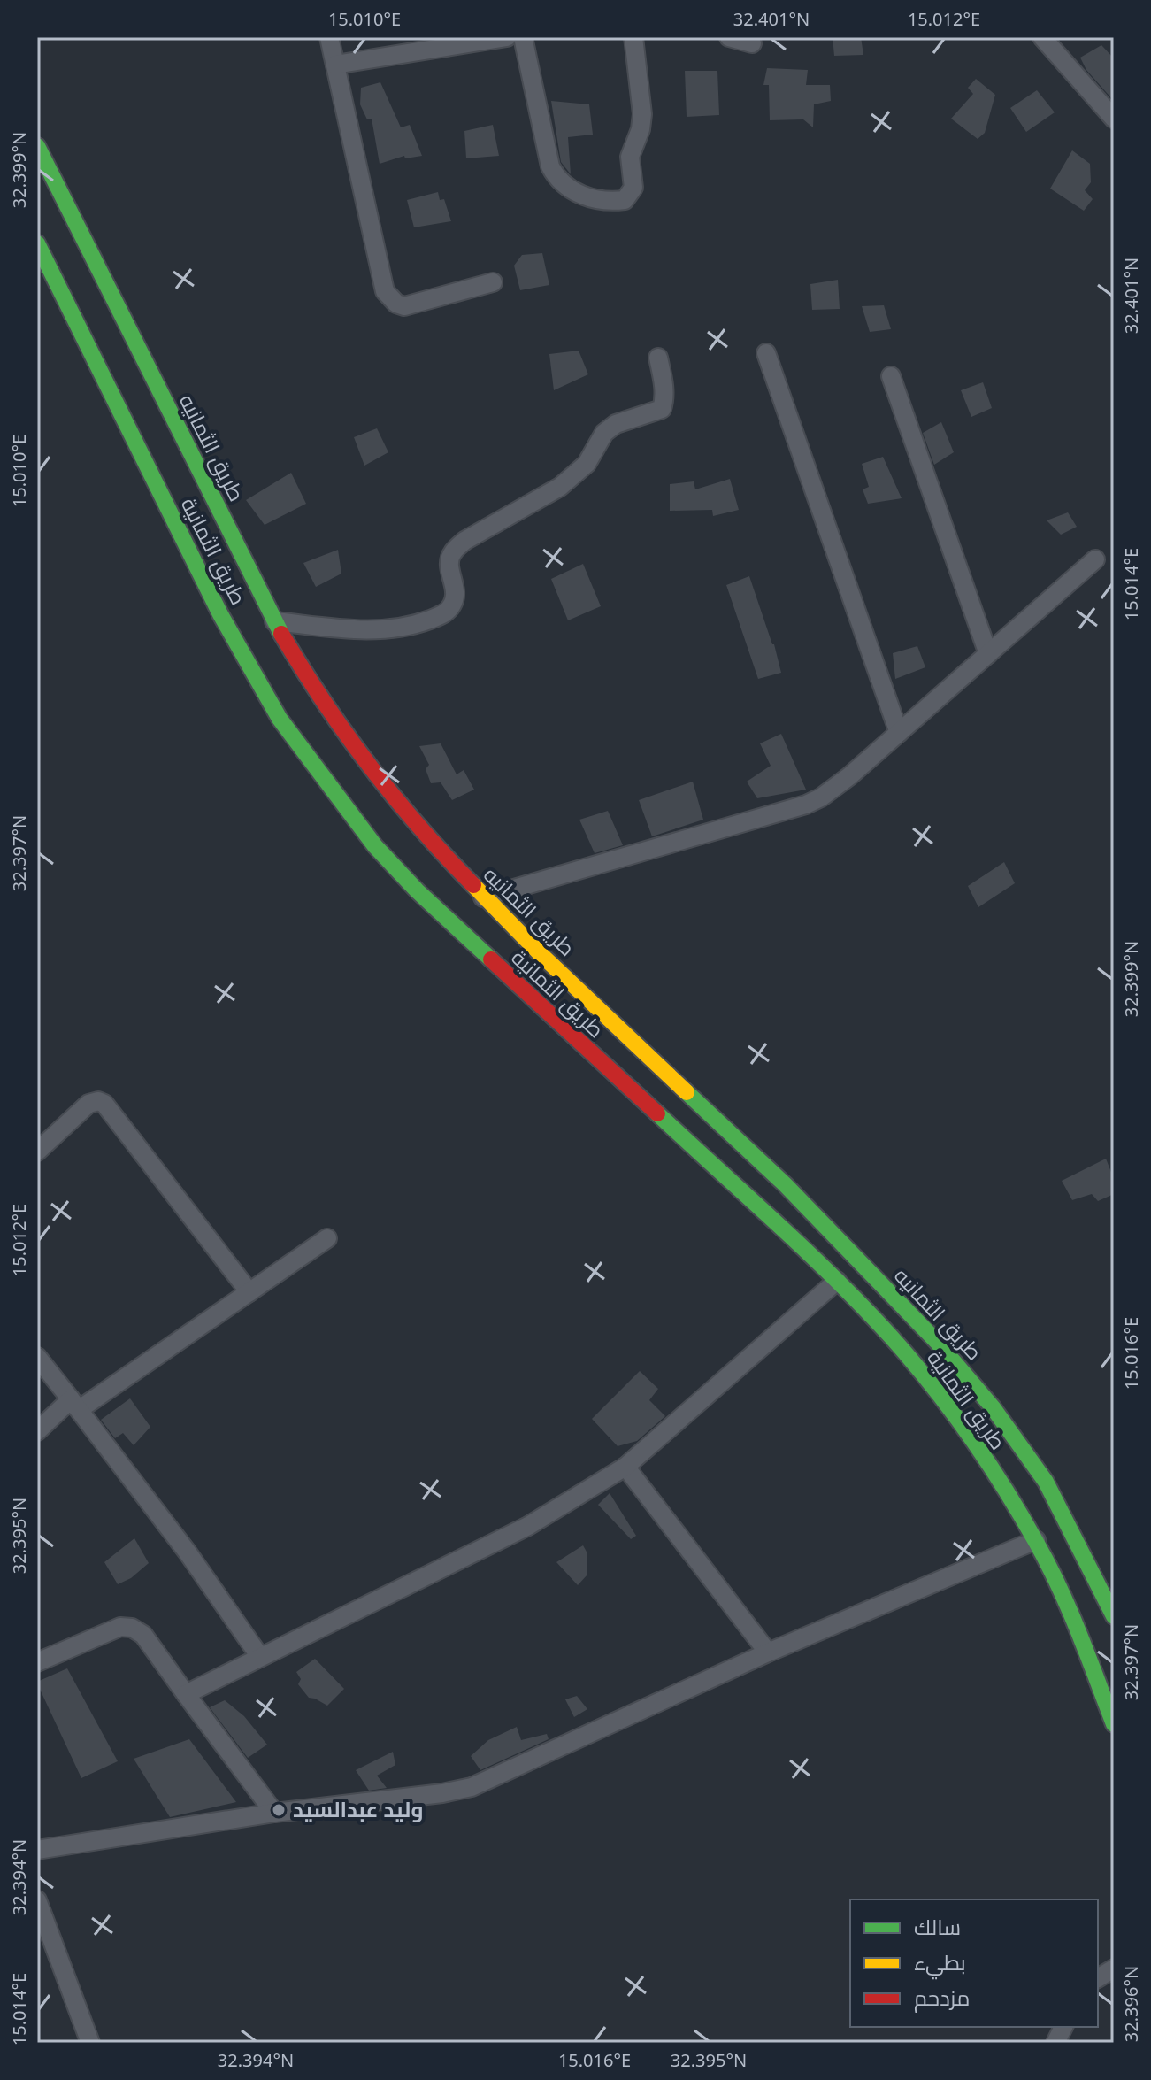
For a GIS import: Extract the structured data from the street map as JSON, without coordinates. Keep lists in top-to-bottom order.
{
  "streets": {
    "street": ["طريق الثمانيه", "طريق الثمانية"]
  },
  "places": ["وليد عبدالسيد"],
  "legend": ["سالك", "بطيء", "مزدحم"],
  "coordinates": [
    "15.010°E",
    "32.401°N",
    "15.012°E",
    "32.399°N",
    "15.014°E",
    "32.397°N",
    "15.016°E",
    "32.395°N",
    "32.394°N",
    "32.396°N"
  ]
}
